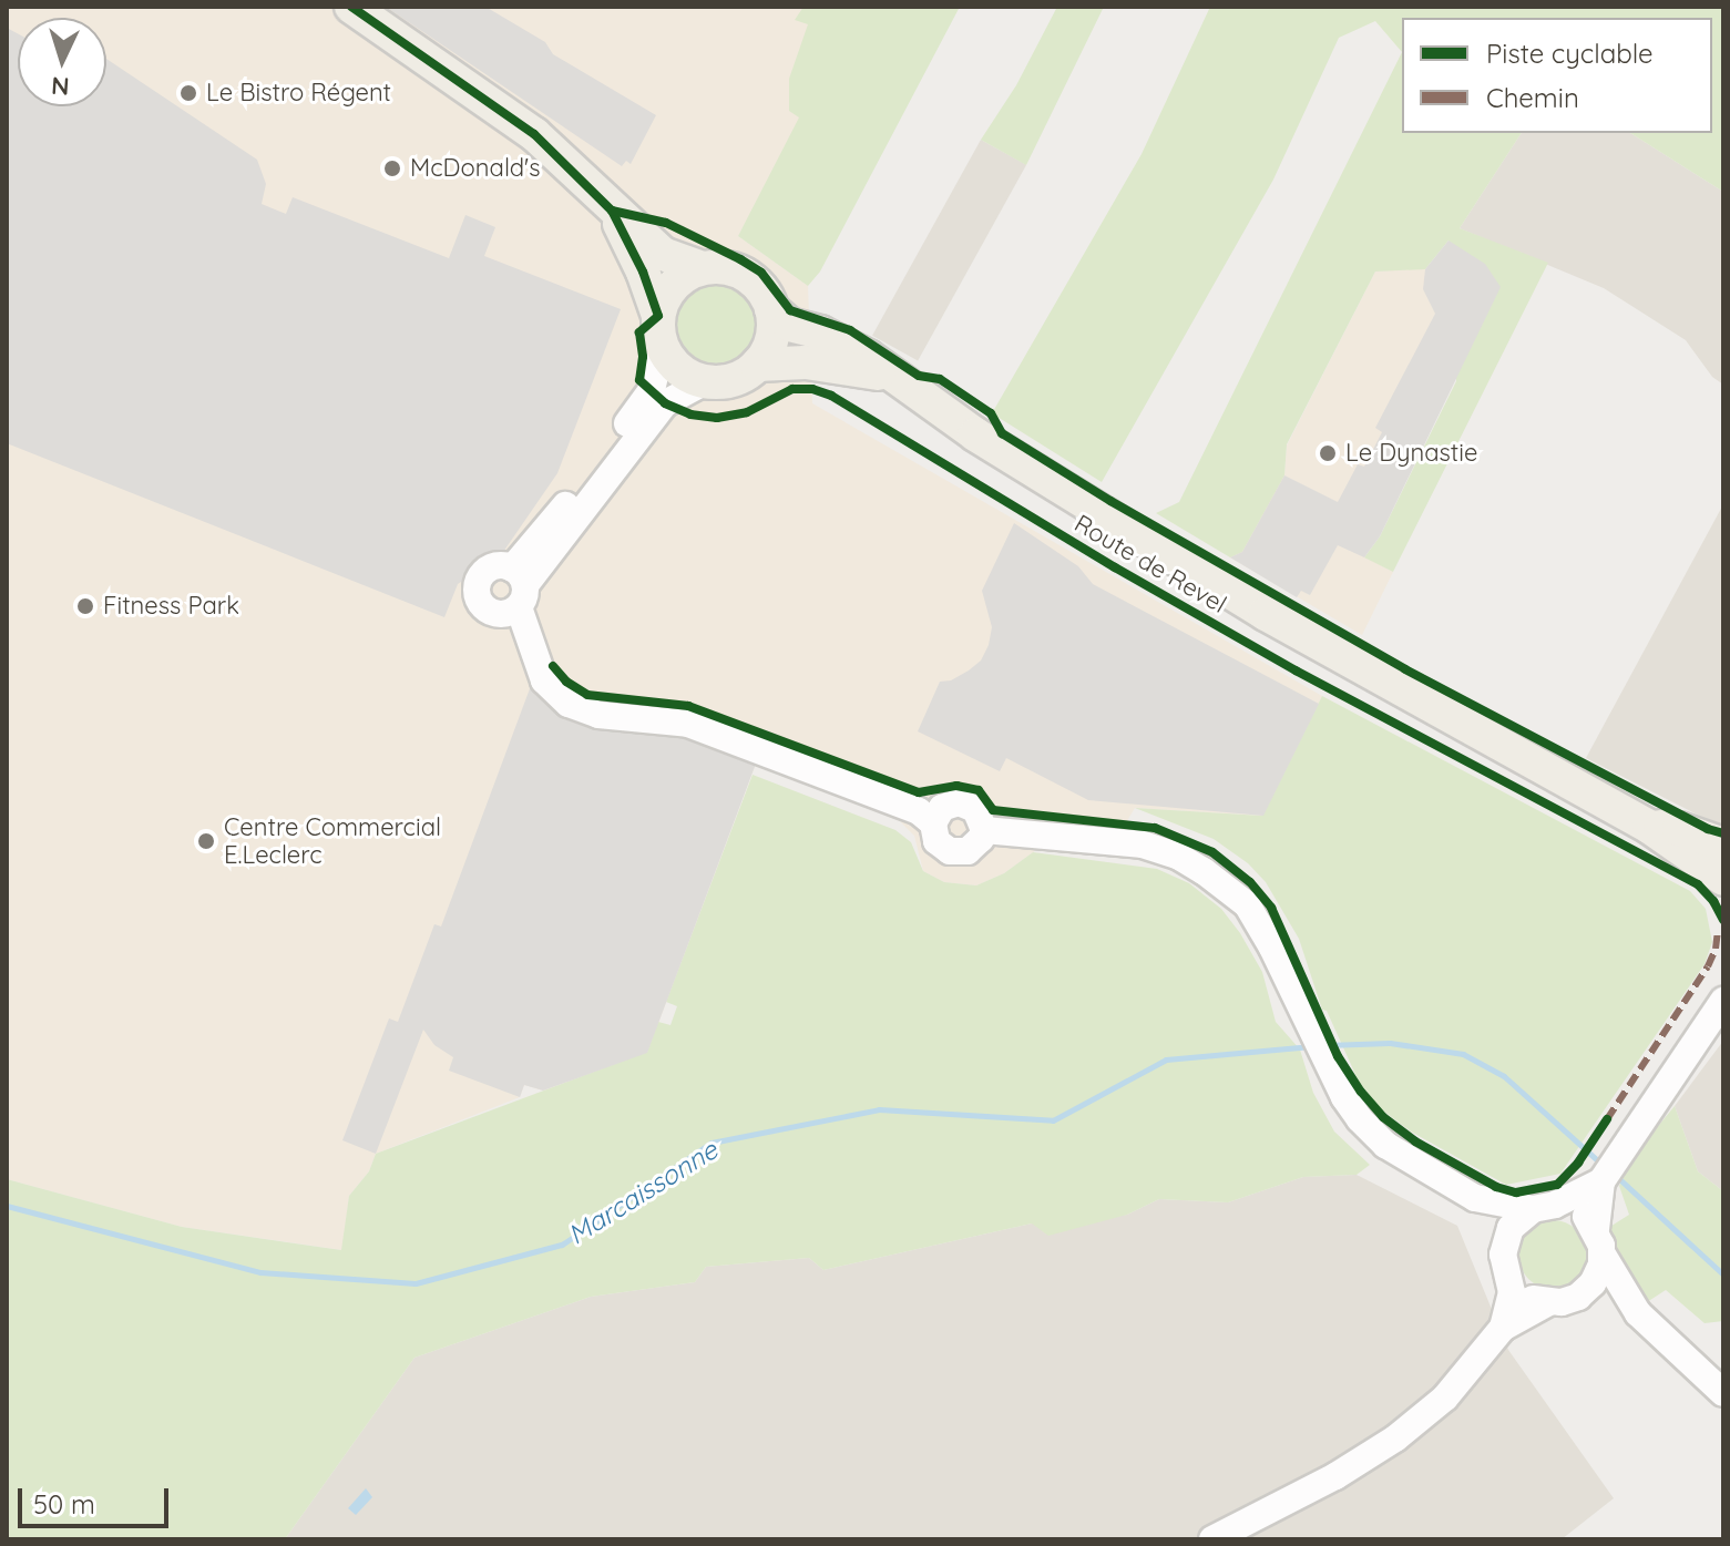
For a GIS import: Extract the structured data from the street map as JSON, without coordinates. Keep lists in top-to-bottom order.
{
  "streets": {
    "main road": ["Route de Revel"]
  },
  "water": ["Marcaissonne"],
  "places": [
    "Le Bistro Régent",
    "McDonald's",
    "Le Dynastie",
    "Fitness Park",
    "Centre Commercial E.Leclerc"
  ],
  "legend": ["Piste cyclable", "Chemin"],
  "scale_bar": "50 m",
  "north": "bottom"
}
